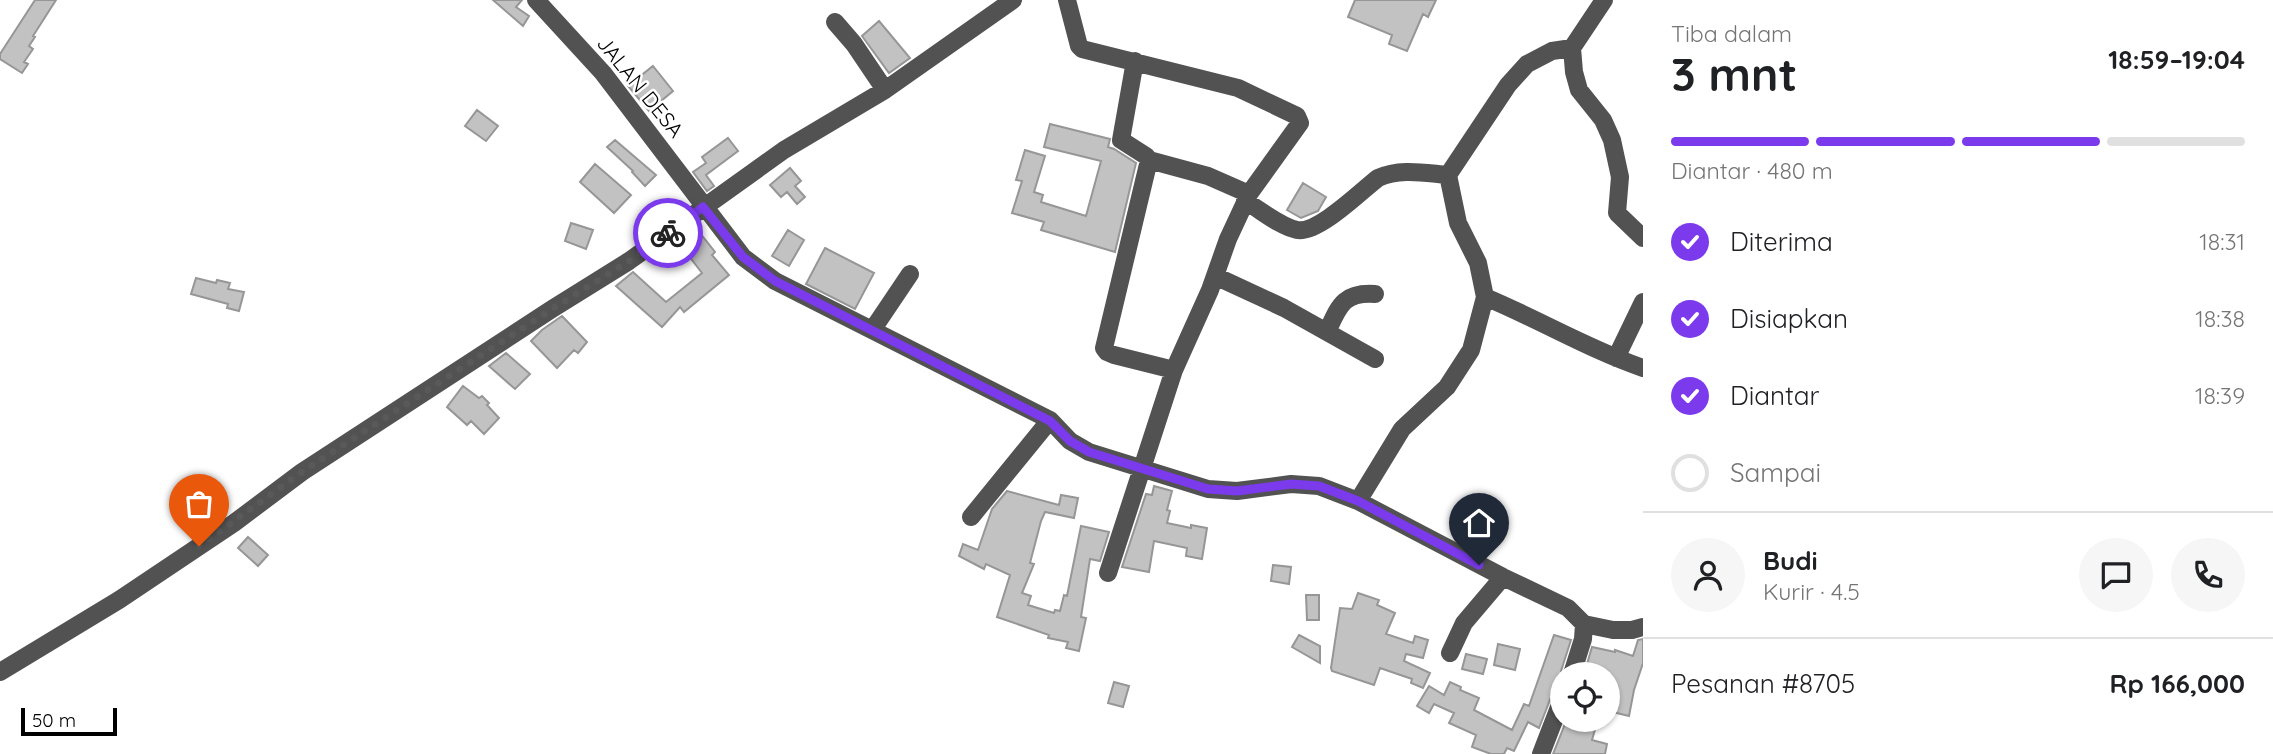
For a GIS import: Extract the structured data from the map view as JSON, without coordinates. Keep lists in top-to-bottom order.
{
  "streets": {
    "street": ["JALAN DESA"]
  },
  "scale_bar": "50 m",
  "page": {
    "heading": ["3 mnt", "Tiba dalam", "18:59–19:04"],
    "panel": [
      "Budi",
      "Kurir · 4.5",
      "Pesanan #8705",
      "Rp 166,000"
    ],
    "bar": "Diantar · 480 m",
    "list": [
      ["Diterima", "18:31"],
      ["Disiapkan", "18:38"],
      ["Diantar", "18:39"],
      "Sampai"
    ],
    "scale": "50 m"
  }
}
